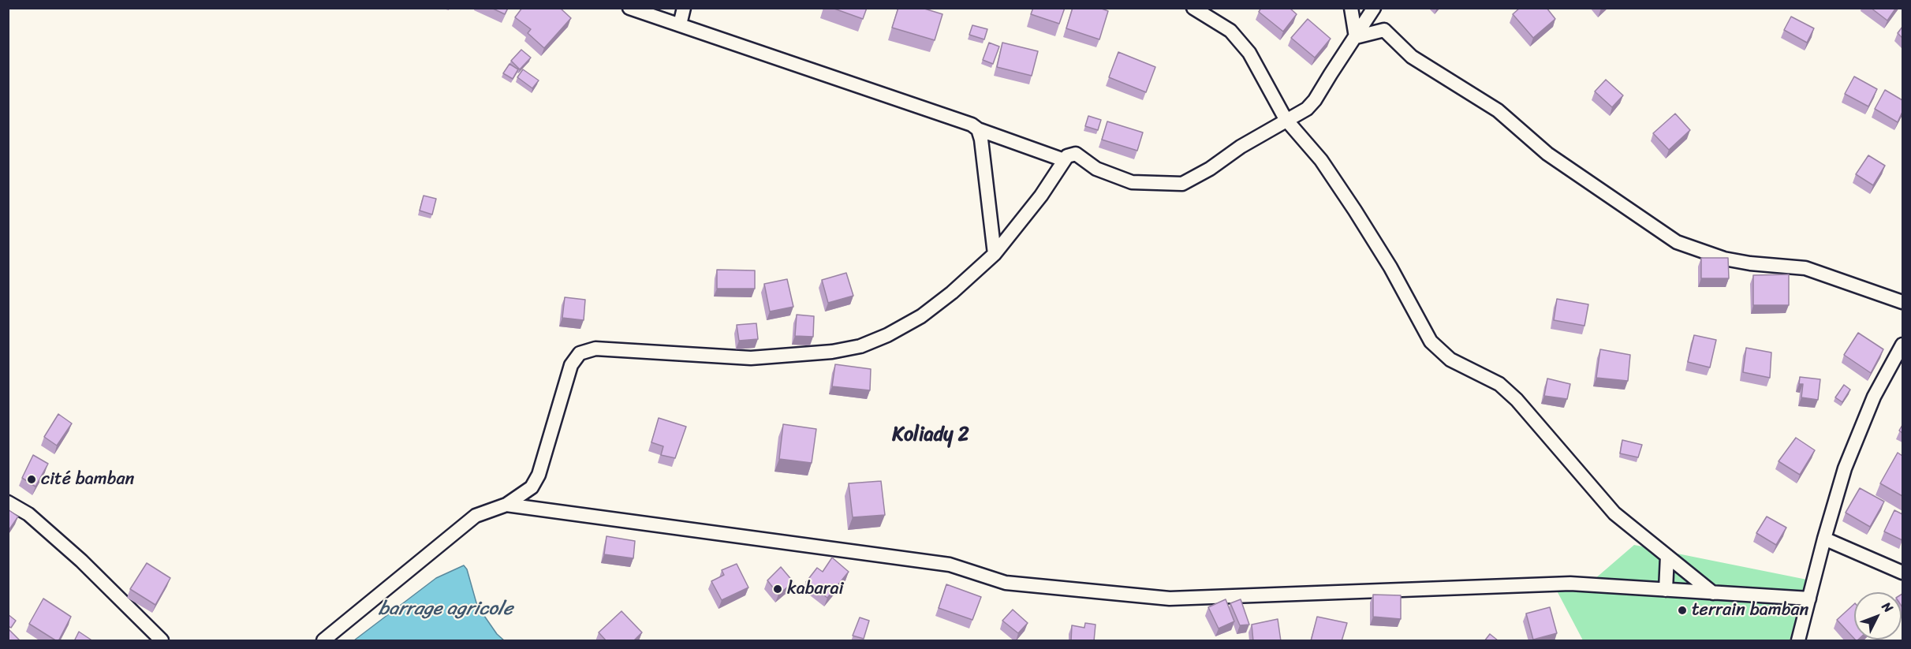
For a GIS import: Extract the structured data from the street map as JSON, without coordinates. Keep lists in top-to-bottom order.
{
  "districts": ["Koliady 2"],
  "water": ["barrage agricole"],
  "places": ["cité bamban", "kabarai", "terrain bamban"],
  "north": "top right"
}
